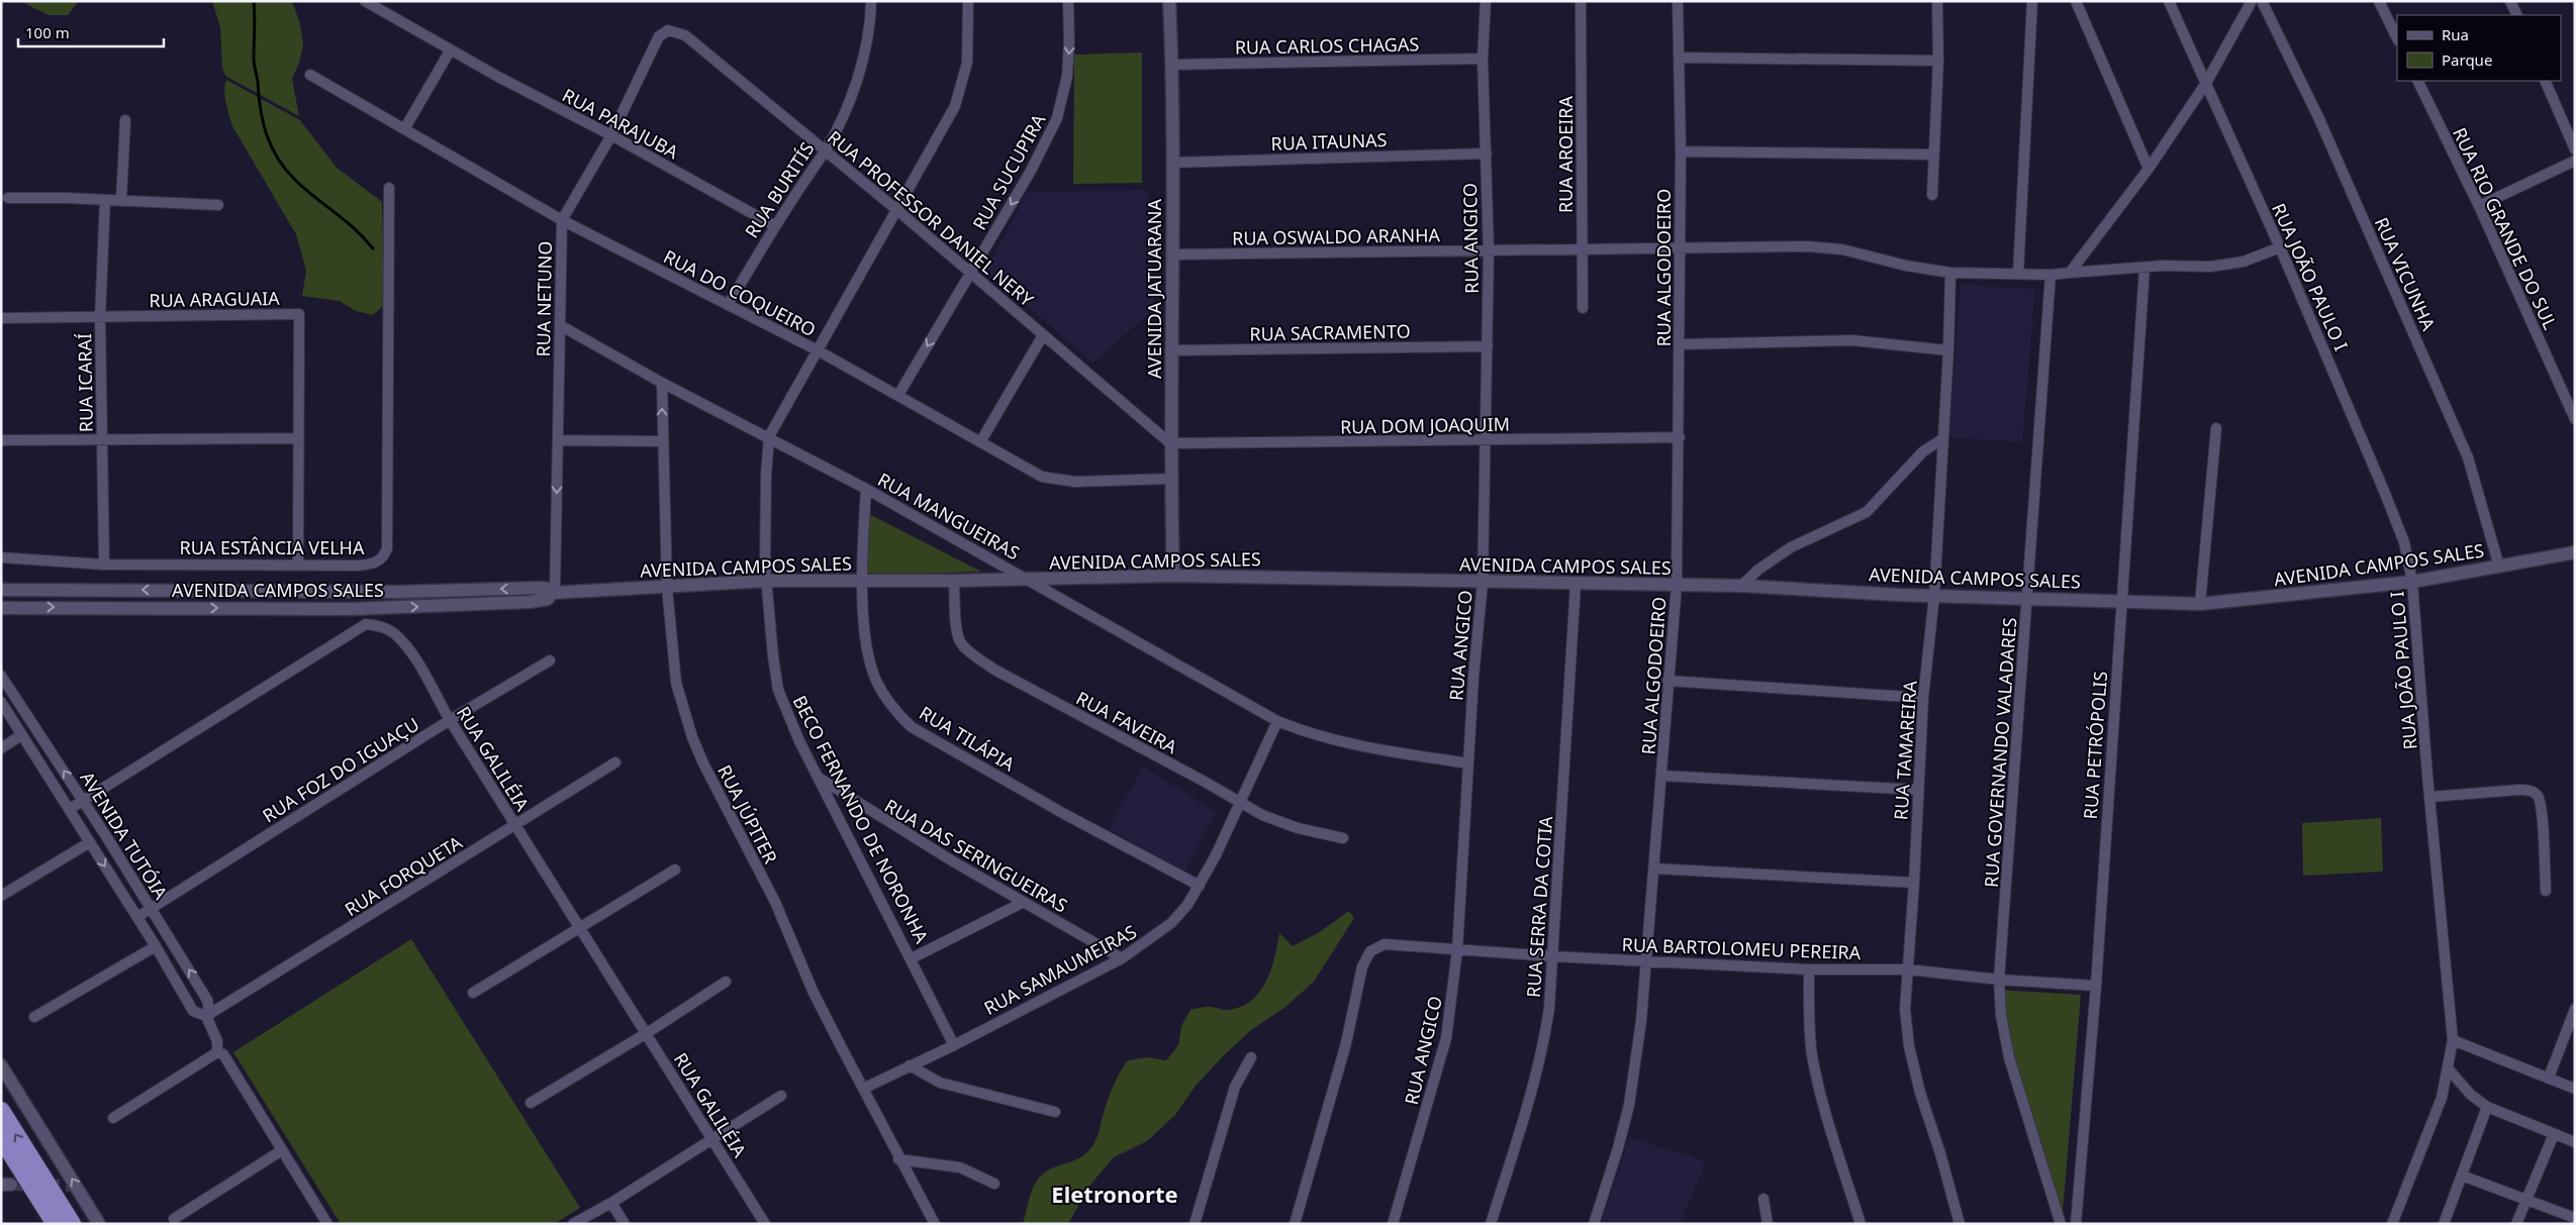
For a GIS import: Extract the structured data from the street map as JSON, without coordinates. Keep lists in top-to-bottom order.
{
  "streets": {
    "street": [
      "RUA CARLOS CHAGAS",
      "RUA PARAJUBA",
      "RUA ITAUNAS",
      "RUA AROEIRA",
      "RUA SUCUPIRA",
      "RUA BURITÍS",
      "RUA PROFESSOR DANIEL NERY",
      "RUA RIO GRANDE DO SUL",
      "RUA OSWALDO ARANHA",
      "RUA ANGICO",
      "RUA ALGODOEIRO",
      "RUA VICUNHA",
      "RUA JOÃO PAULO I",
      "AVENIDA JATUARANA",
      "RUA DO COQUEIRO",
      "RUA ARAGUAIA",
      "RUA NETUNO",
      "RUA SACRAMENTO",
      "RUA ICARAÍ",
      "RUA DOM JOAQUIM",
      "RUA MANGUEIRAS",
      "RUA ESTÂNCIA VELHA",
      "AVENIDA CAMPOS SALES",
      "RUA FAVEIRA",
      "RUA TILÁPIA",
      "RUA PETRÓPOLIS",
      "RUA TAMAREIRA",
      "RUA GOVERNANDO VALADARES",
      "RUA GALILÉIA",
      "RUA FOZ DO IGUAÇU",
      "RUA JÚPITER",
      "BECO FERNANDO DE NORONHA",
      "AVENIDA TUTÓIA",
      "RUA DAS SERINGUEIRAS",
      "RUA FORQUETA",
      "RUA SERRA DA COTIA",
      "RUA BARTOLOMEU PEREIRA",
      "RUA SAMAUMEIRAS"
    ]
  },
  "crossings": [
    ["RUA CARLOS CHAGAS", "RUA ANGICO"],
    ["RUA CARLOS CHAGAS", "AVENIDA JATUARANA"],
    ["RUA PARAJUBA", "RUA BURITÍS"],
    ["RUA PARAJUBA", "RUA NETUNO"],
    ["RUA ITAUNAS", "RUA ANGICO"],
    ["RUA ITAUNAS", "AVENIDA JATUARANA"],
    ["RUA AROEIRA", "RUA OSWALDO ARANHA"],
    ["RUA SUCUPIRA", "RUA PROFESSOR DANIEL NERY"],
    ["RUA SUCUPIRA", "RUA DO COQUEIRO"],
    ["RUA BURITÍS", "RUA PROFESSOR DANIEL NERY"],
    ["RUA BURITÍS", "RUA DO COQUEIRO"],
    ["RUA PROFESSOR DANIEL NERY", "AVENIDA JATUARANA"],
    ["RUA PROFESSOR DANIEL NERY", "RUA NETUNO"],
    ["RUA PROFESSOR DANIEL NERY", "RUA DOM JOAQUIM"],
    ["RUA PROFESSOR DANIEL NERY", "BECO FERNANDO DE NORONHA"],
    ["RUA OSWALDO ARANHA", "RUA ANGICO"],
    ["RUA OSWALDO ARANHA", "RUA ALGODOEIRO"],
    ["RUA OSWALDO ARANHA", "AVENIDA JATUARANA"],
    ["RUA OSWALDO ARANHA", "RUA TAMAREIRA"],
    ["RUA OSWALDO ARANHA", "RUA GOVERNANDO VALADARES"],
    ["RUA ANGICO", "RUA SACRAMENTO"],
    ["RUA ANGICO", "RUA DOM JOAQUIM"],
    ["RUA ANGICO", "RUA MANGUEIRAS"],
    ["RUA ANGICO", "AVENIDA CAMPOS SALES"],
    ["RUA ANGICO", "RUA BARTOLOMEU PEREIRA"],
    ["RUA ALGODOEIRO", "RUA DOM JOAQUIM"],
    ["RUA ALGODOEIRO", "AVENIDA CAMPOS SALES"],
    ["RUA ALGODOEIRO", "RUA BARTOLOMEU PEREIRA"],
    ["RUA VICUNHA", "AVENIDA CAMPOS SALES"],
    ["RUA JOÃO PAULO I", "AVENIDA CAMPOS SALES"],
    ["AVENIDA JATUARANA", "RUA DO COQUEIRO"],
    ["AVENIDA JATUARANA", "RUA SACRAMENTO"],
    ["AVENIDA JATUARANA", "RUA DOM JOAQUIM"],
    ["AVENIDA JATUARANA", "AVENIDA CAMPOS SALES"],
    ["RUA DO COQUEIRO", "RUA NETUNO"],
    ["RUA DO COQUEIRO", "BECO FERNANDO DE NORONHA"],
    ["RUA ARAGUAIA", "RUA ICARAÍ"],
    ["RUA ARAGUAIA", "RUA ESTÂNCIA VELHA"],
    ["RUA NETUNO", "RUA MANGUEIRAS"],
    ["RUA NETUNO", "AVENIDA CAMPOS SALES"],
    ["RUA ICARAÍ", "RUA ESTÂNCIA VELHA"],
    ["RUA MANGUEIRAS", "AVENIDA CAMPOS SALES"],
    ["RUA MANGUEIRAS", "RUA TILÁPIA"],
    ["RUA MANGUEIRAS", "RUA JÚPITER"],
    ["RUA MANGUEIRAS", "BECO FERNANDO DE NORONHA"],
    ["RUA MANGUEIRAS", "RUA SAMAUMEIRAS"],
    ["AVENIDA CAMPOS SALES", "RUA FAVEIRA"],
    ["AVENIDA CAMPOS SALES", "RUA TILÁPIA"],
    ["AVENIDA CAMPOS SALES", "RUA PETRÓPOLIS"],
    ["AVENIDA CAMPOS SALES", "RUA TAMAREIRA"],
    ["AVENIDA CAMPOS SALES", "RUA GOVERNANDO VALADARES"],
    ["AVENIDA CAMPOS SALES", "RUA JÚPITER"],
    ["AVENIDA CAMPOS SALES", "BECO FERNANDO DE NORONHA"],
    ["AVENIDA CAMPOS SALES", "RUA SERRA DA COTIA"],
    ["RUA FAVEIRA", "RUA SAMAUMEIRAS"],
    ["RUA TILÁPIA", "RUA SAMAUMEIRAS"],
    ["RUA PETRÓPOLIS", "RUA BARTOLOMEU PEREIRA"],
    ["RUA TAMAREIRA", "RUA BARTOLOMEU PEREIRA"],
    ["RUA GOVERNANDO VALADARES", "RUA BARTOLOMEU PEREIRA"],
    ["RUA GALILÉIA", "RUA FOZ DO IGUAÇU"],
    ["RUA GALILÉIA", "AVENIDA TUTÓIA"],
    ["RUA GALILÉIA", "RUA FORQUETA"],
    ["RUA FOZ DO IGUAÇU", "AVENIDA TUTÓIA"],
    ["RUA JÚPITER", "RUA SAMAUMEIRAS"],
    ["BECO FERNANDO DE NORONHA", "RUA DAS SERINGUEIRAS"],
    ["BECO FERNANDO DE NORONHA", "RUA SAMAUMEIRAS"],
    ["AVENIDA TUTÓIA", "RUA FORQUETA"],
    ["RUA DAS SERINGUEIRAS", "RUA SAMAUMEIRAS"],
    ["RUA SERRA DA COTIA", "RUA BARTOLOMEU PEREIRA"]
  ],
  "one_way": ["RUA SUCUPIRA"],
  "districts": ["Eletronorte"],
  "legend": ["Rua", "Parque"],
  "scale_bar": "100 m"
}
